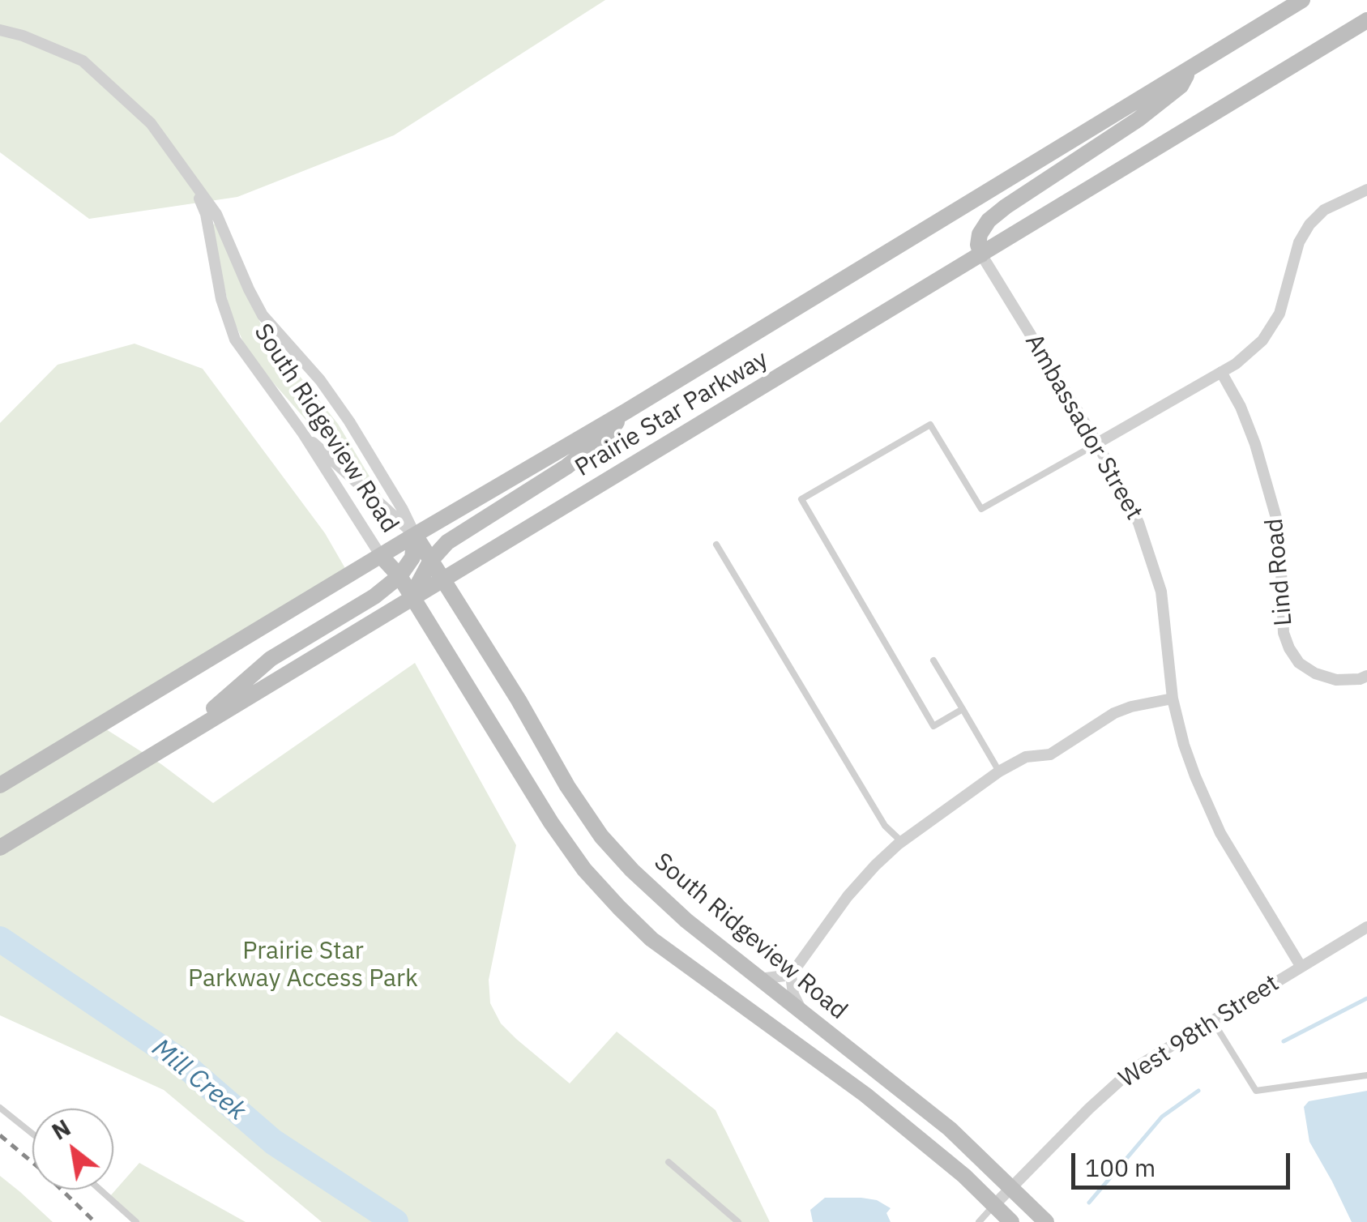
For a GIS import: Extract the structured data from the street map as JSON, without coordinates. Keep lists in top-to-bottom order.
{
  "streets": {
    "main road": ["Prairie Star Parkway", "South Ridgeview Road"],
    "street": ["Ambassador Street", "Lind Road", "West 98th Street"]
  },
  "crossings": [
    ["Prairie Star Parkway", "Ambassador Street"],
    ["Prairie Star Parkway", "South Ridgeview Road"],
    ["Ambassador Street", "West 98th Street"],
    ["South Ridgeview Road", "West 98th Street"]
  ],
  "water": ["Mill Creek"],
  "parks": ["Prairie Star Parkway Access Park"],
  "scale_bar": "100 m",
  "north": "top left"
}
